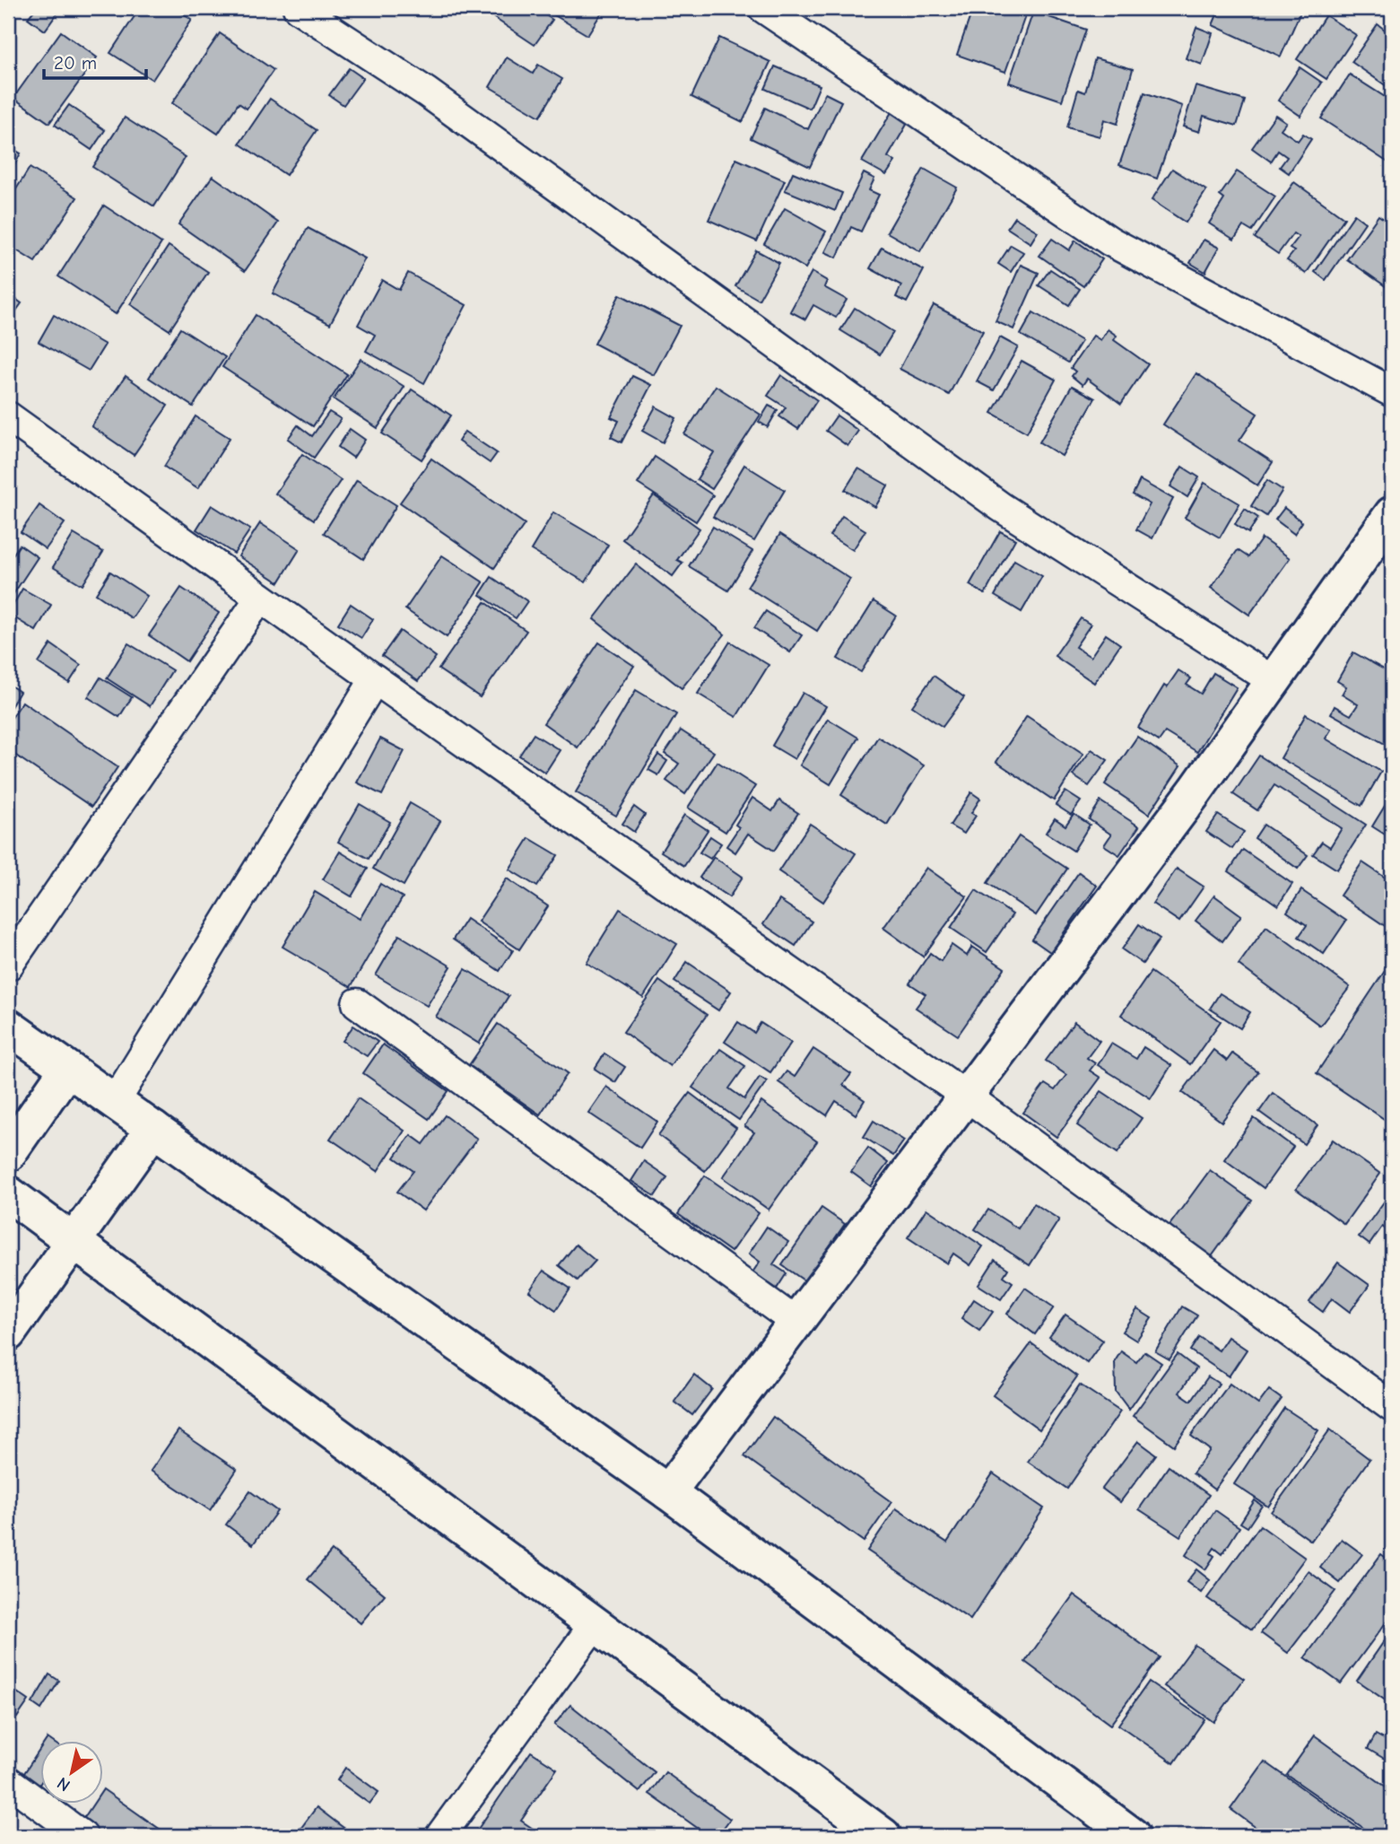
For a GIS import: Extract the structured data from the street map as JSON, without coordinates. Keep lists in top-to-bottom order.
{
  "scale_bar": "20 m",
  "north": "bottom left"
}
